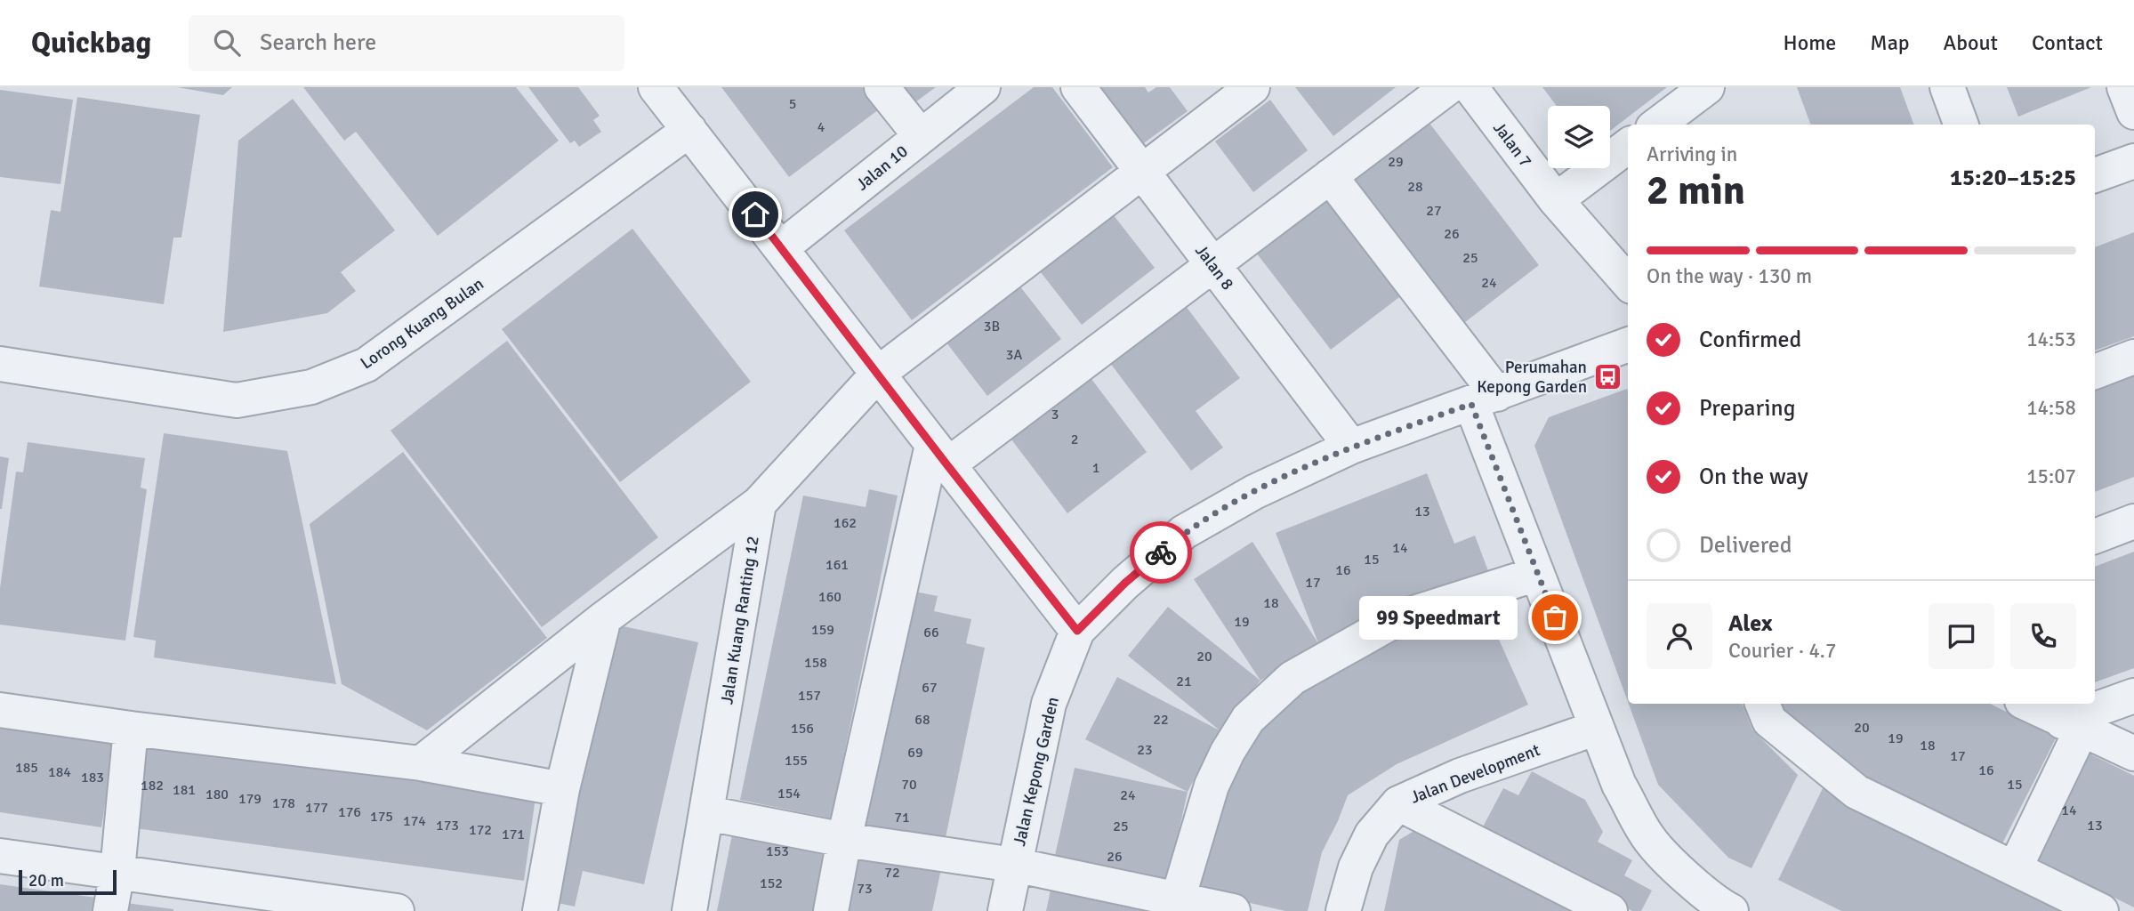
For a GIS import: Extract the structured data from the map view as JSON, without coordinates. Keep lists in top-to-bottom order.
{
  "streets": {
    "street": [
      "Jalan 7",
      "Jalan 10",
      "Jalan 8",
      "Lorong Kuang Bulan",
      "Jalan Kuang Ranting 12",
      "Jalan Kepong Garden",
      "Jalan Development"
    ]
  },
  "crossings": [
    ["Jalan 8", "Jalan Kepong Garden"]
  ],
  "places": {
    "bus stop": ["Perumahan Kepong Garden"],
    "other": ["99 Speedmart"]
  },
  "house_numbers": [
    "5",
    "4",
    "29",
    "28",
    "27",
    "26",
    "25",
    "24",
    "3B",
    "3A",
    "3",
    "2",
    "1",
    "13",
    "162",
    "14",
    "15",
    "161",
    "16",
    "17",
    "160",
    "18",
    "19",
    "159",
    "66",
    "20",
    "158",
    "21",
    "67",
    "157",
    "68",
    "22",
    "20",
    "156",
    "19",
    "18",
    "23",
    "69",
    "17",
    "155",
    "185",
    "16",
    "184",
    "183",
    "70",
    "15",
    "182",
    "181",
    "154",
    "180",
    "24",
    "179",
    "178",
    "177",
    "14",
    "176",
    "175",
    "71",
    "174",
    "173",
    "13",
    "25",
    "172",
    "171",
    "153",
    "26",
    "72",
    "152",
    "73"
  ],
  "scale_bar": "20 m",
  "page": {
    "header": "Quickbag",
    "search": "Search here",
    "nav": [
      "Home",
      "Map",
      "About",
      "Contact"
    ],
    "heading": ["2 min", "Arriving in", "15:20–15:25"],
    "panel": ["Alex", "Courier · 4.7"],
    "bar": "On the way · 130 m",
    "list": [
      ["Confirmed", "14:53"],
      ["Preparing", "14:58"],
      ["On the way", "15:07"],
      "Delivered"
    ],
    "bubble": "99 Speedmart",
    "scale": "20 m"
  }
}
